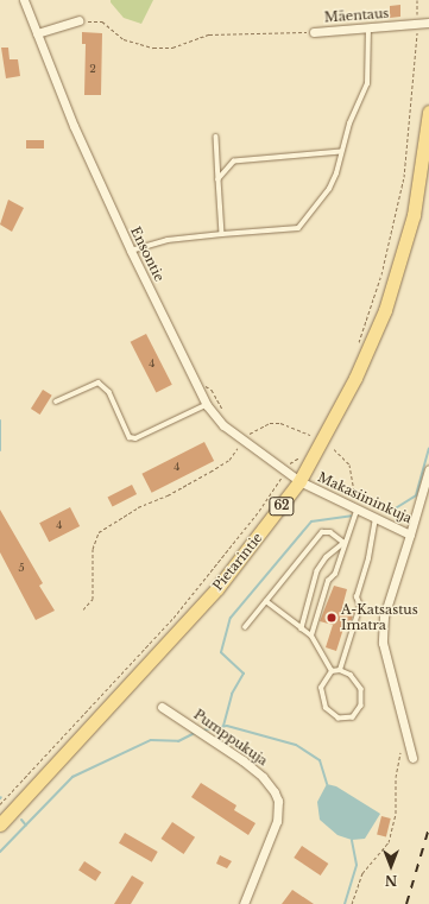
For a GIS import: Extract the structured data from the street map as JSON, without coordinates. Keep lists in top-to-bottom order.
{
  "streets": {
    "main road": ["62", "Pietarintie"],
    "street": [
      "Mäentaus",
      "Ensontie",
      "Makasiininkuja",
      "Pumppukuja"
    ]
  },
  "crossings": [
    ["Ensontie", "Makasiininkuja"],
    ["Ensontie", "Pietarintie"],
    ["Makasiininkuja", "Pietarintie"]
  ],
  "places": ["A-Katsastus Imatra"],
  "house_numbers": [
    "2",
    "4",
    "4",
    "4",
    "5"
  ],
  "north": "bottom"
}
